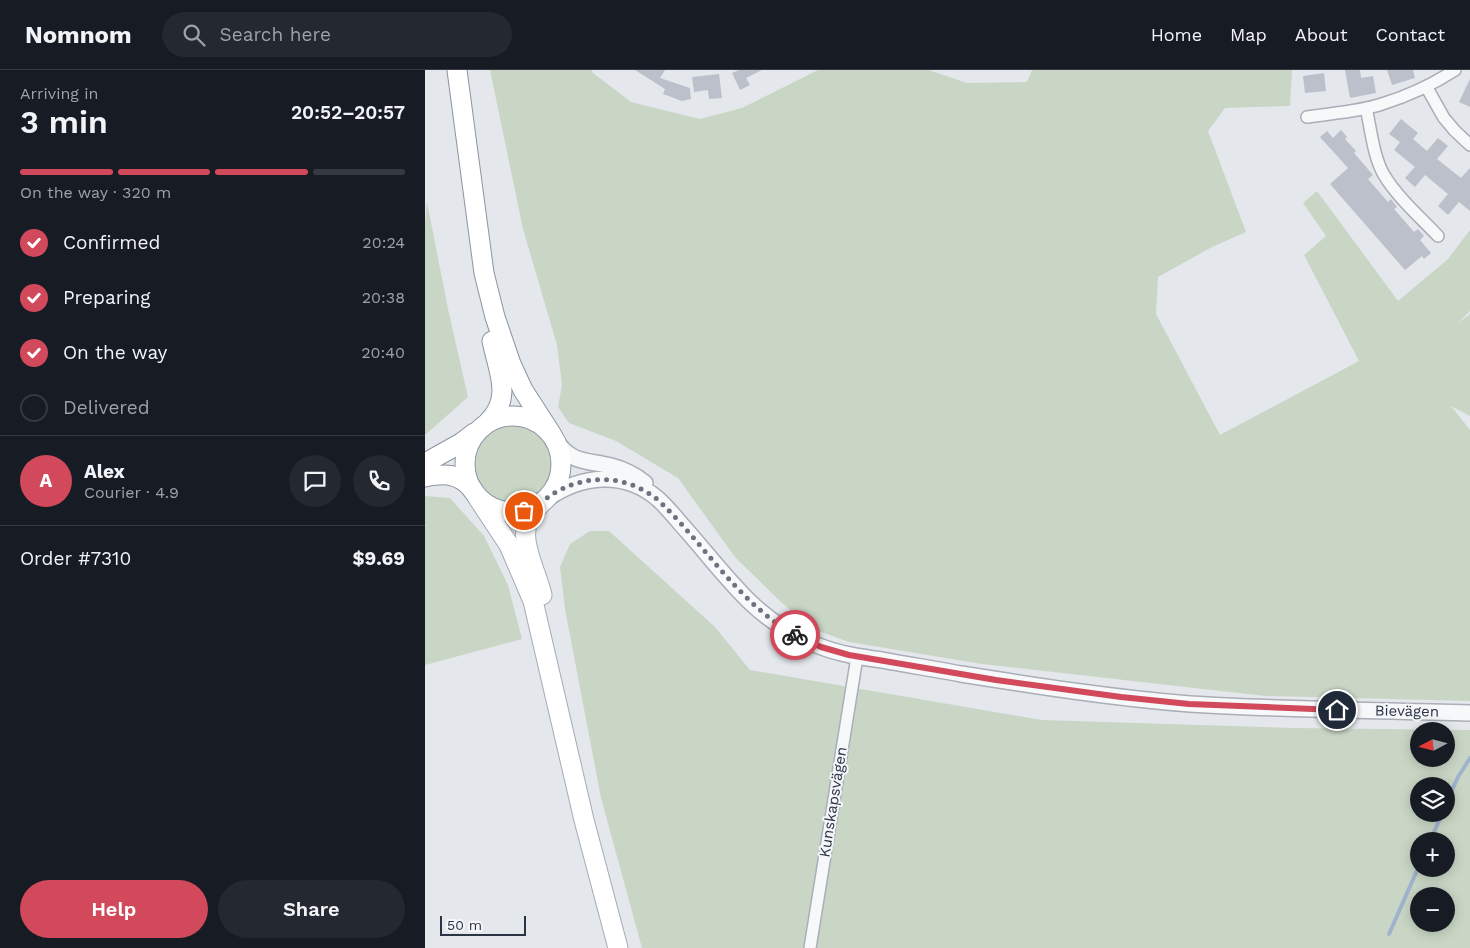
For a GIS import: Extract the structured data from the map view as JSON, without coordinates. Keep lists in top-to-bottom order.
{
  "streets": {
    "street": ["Bievägen", "Kunskapsvägen"]
  },
  "crossings": [
    ["Bievägen", "Kunskapsvägen"]
  ],
  "scale_bar": "50 m",
  "north": "left",
  "page": {
    "header": "Nomnom",
    "search": "Search here",
    "nav": [
      "Home",
      "Map",
      "About",
      "Contact"
    ],
    "heading": ["3 min", "Arriving in", "20:52–20:57"],
    "panel": [
      "Alex",
      "Courier · 4.9",
      "Order #7310",
      "$9.69"
    ],
    "bar": "On the way · 320 m",
    "list": [
      ["Confirmed", "20:24"],
      ["Preparing", "20:38"],
      ["On the way", "20:40"],
      "Delivered"
    ],
    "round": "A",
    "map_buttons": ["+", "−"],
    "buttons": ["Help", "Share"],
    "scale": "50 m"
  }
}
